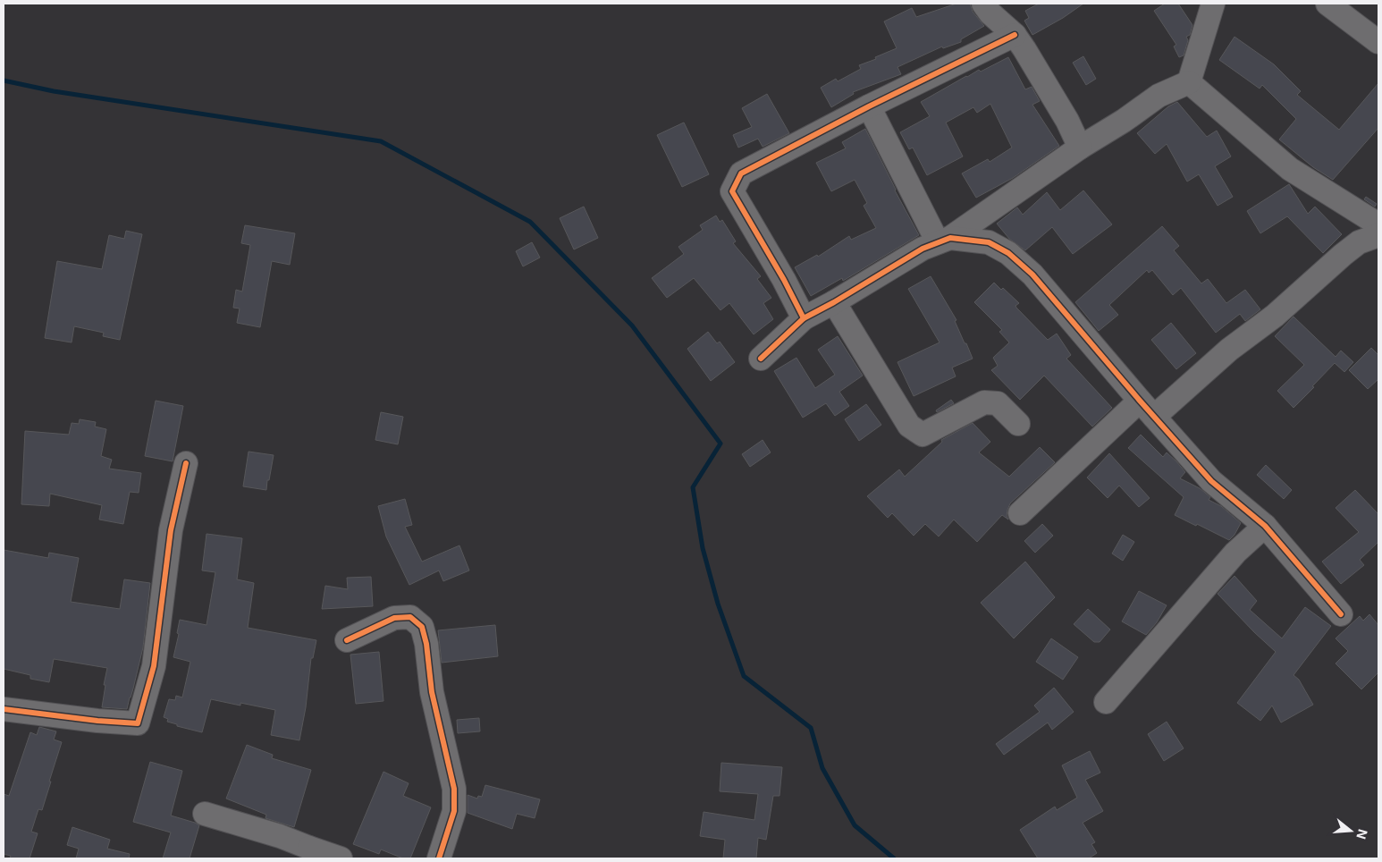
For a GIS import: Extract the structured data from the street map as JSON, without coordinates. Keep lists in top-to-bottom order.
{
  "north": "right"
}
